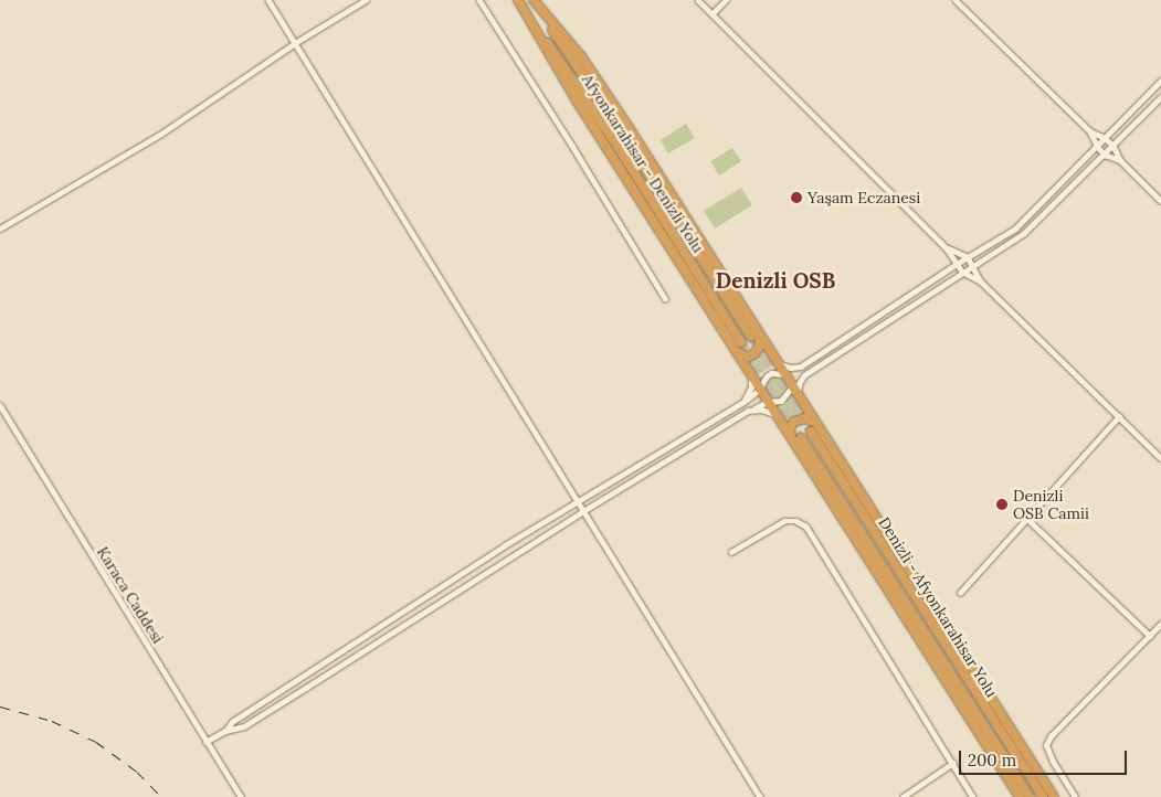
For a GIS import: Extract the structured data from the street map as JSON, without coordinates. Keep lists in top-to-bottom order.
{
  "streets": {
    "highway": ["Afyonkarahisar - Denizli Yolu", "Denizli - Afyonkarahisar Yolu"],
    "street": ["Karaca Caddesi"]
  },
  "districts": ["Denizli OSB"],
  "places": ["Yaşam Eczanesi", "Denizli OSB Camii"],
  "scale_bar": "200 m"
}
